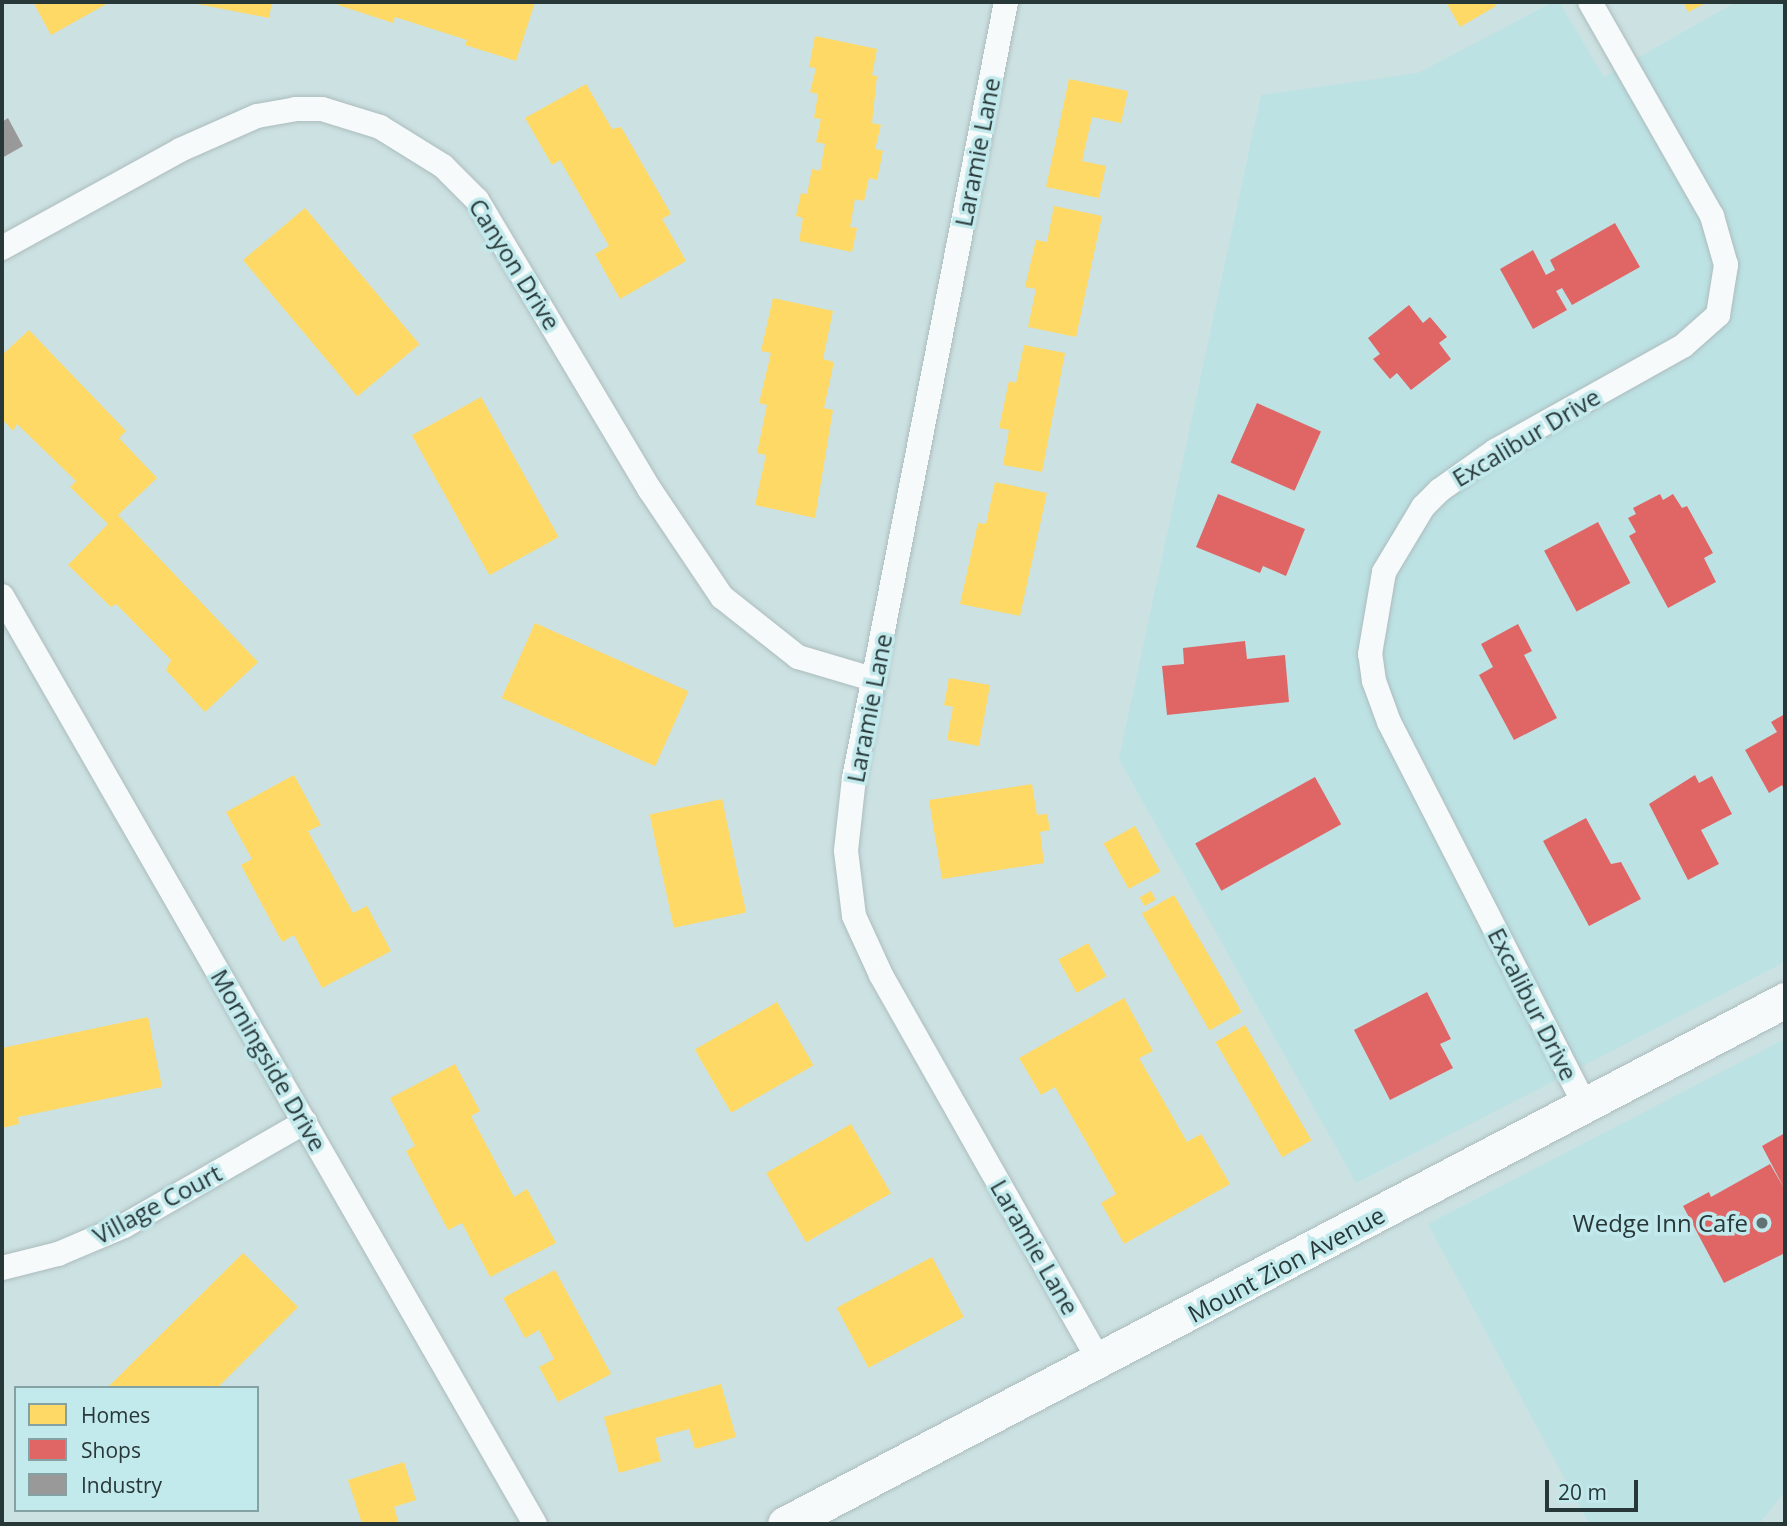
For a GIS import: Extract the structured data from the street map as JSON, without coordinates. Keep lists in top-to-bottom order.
{
  "streets": {
    "main road": ["Mount Zion Avenue"],
    "street": [
      "Laramie Lane",
      "Canyon Drive",
      "Excalibur Drive",
      "Morningside Drive",
      "Village Court"
    ]
  },
  "crossings": [
    ["Laramie Lane", "Canyon Drive"],
    ["Laramie Lane", "Mount Zion Avenue"],
    ["Excalibur Drive", "Mount Zion Avenue"],
    ["Morningside Drive", "Village Court"]
  ],
  "places": ["Wedge Inn Cafe"],
  "legend": ["Homes", "Shops", "Industry"],
  "scale_bar": "20 m"
}
